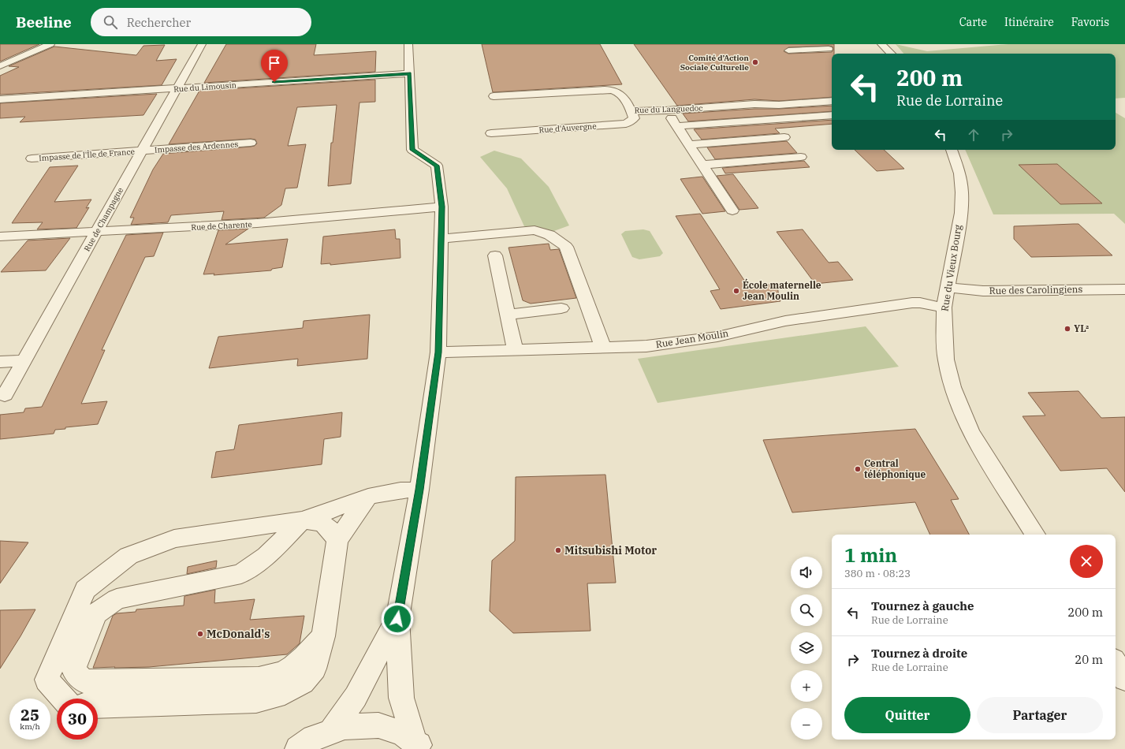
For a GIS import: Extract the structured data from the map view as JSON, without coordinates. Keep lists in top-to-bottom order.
{
  "streets": {
    "street": [
      "Rue du Limousin",
      "Rue du Languedoc",
      "Rue d'Auvergne",
      "Impasse des Ardennes",
      "Impasse de l'Île de France",
      "Rue de Champagne",
      "Rue de Charente",
      "Rue du Vieux Bourg",
      "Rue des Carolingiens",
      "Rue Jean Moulin"
    ]
  },
  "crossings": [
    ["Rue du Limousin", "Rue de Champagne"],
    ["Rue du Languedoc", "Rue d'Auvergne"],
    ["Impasse des Ardennes", "Impasse de l'Île de France"],
    ["Impasse des Ardennes", "Rue de Champagne"],
    ["Impasse de l'Île de France", "Rue de Champagne"],
    ["Rue de Champagne", "Rue de Charente"],
    ["Rue du Vieux Bourg", "Rue des Carolingiens"],
    ["Rue du Vieux Bourg", "Rue Jean Moulin"]
  ],
  "places": [
    "Comité d’Action Sociale Culturelle",
    "École maternelle Jean Moulin",
    "YL²",
    "Central téléphonique",
    "Mitsubishi Motor",
    "McDonald's"
  ],
  "page": {
    "header": "Beeline",
    "search": "Rechercher",
    "nav": ["Carte", "Itinéraire", "Favoris"],
    "turn": ["200 m", "Rue de Lorraine"],
    "heading": ["1 min", "380 m · 08:23"],
    "map_buttons": ["+", "−"],
    "list": [
      {
        "name": "Tournez à gauche",
        "note": "Rue de Lorraine",
        "value": "200 m"
      },
      {
        "name": "Tournez à droite",
        "note": "Rue de Lorraine",
        "value": "20 m"
      }
    ],
    "buttons": ["Quitter", "Partager"],
    "speed": "25 km/h",
    "limit": "30"
  }
}
